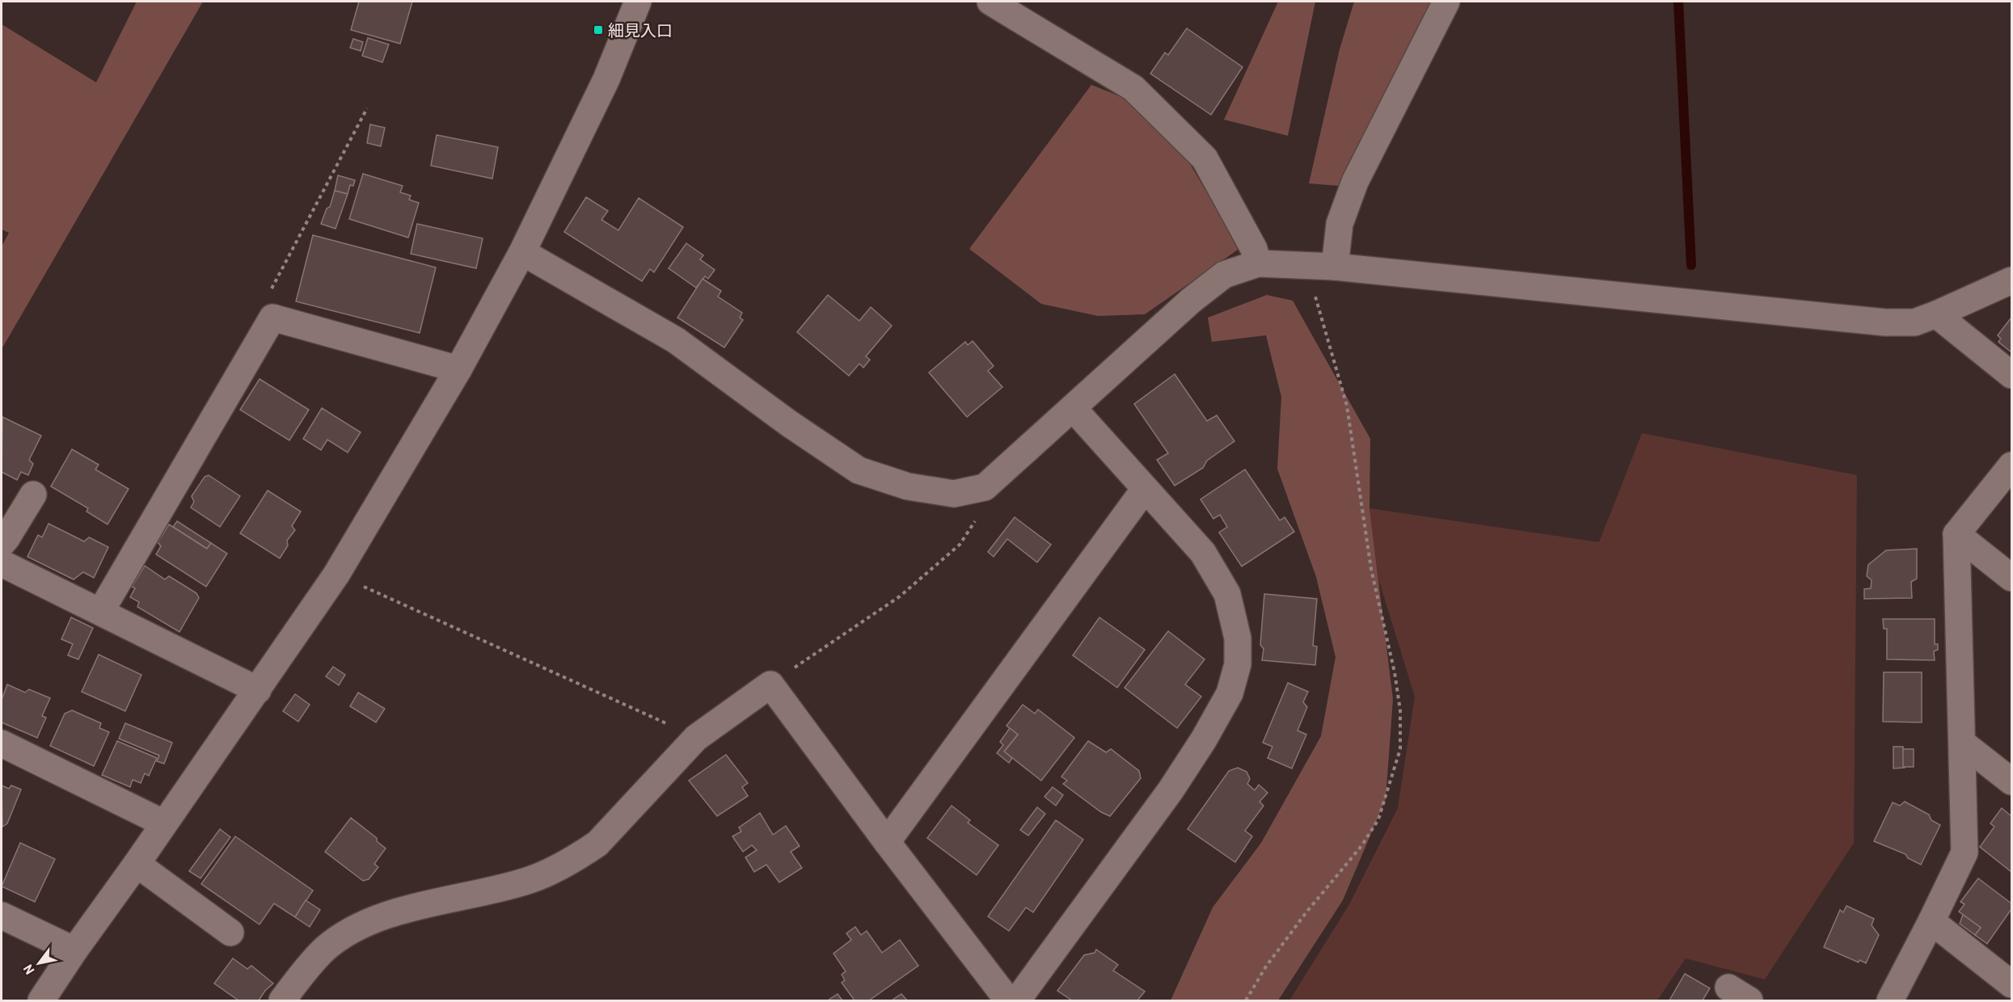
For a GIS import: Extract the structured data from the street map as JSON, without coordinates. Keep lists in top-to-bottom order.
{
  "places": {
    "transit": ["細見入口"]
  },
  "north": "bottom left"
}
